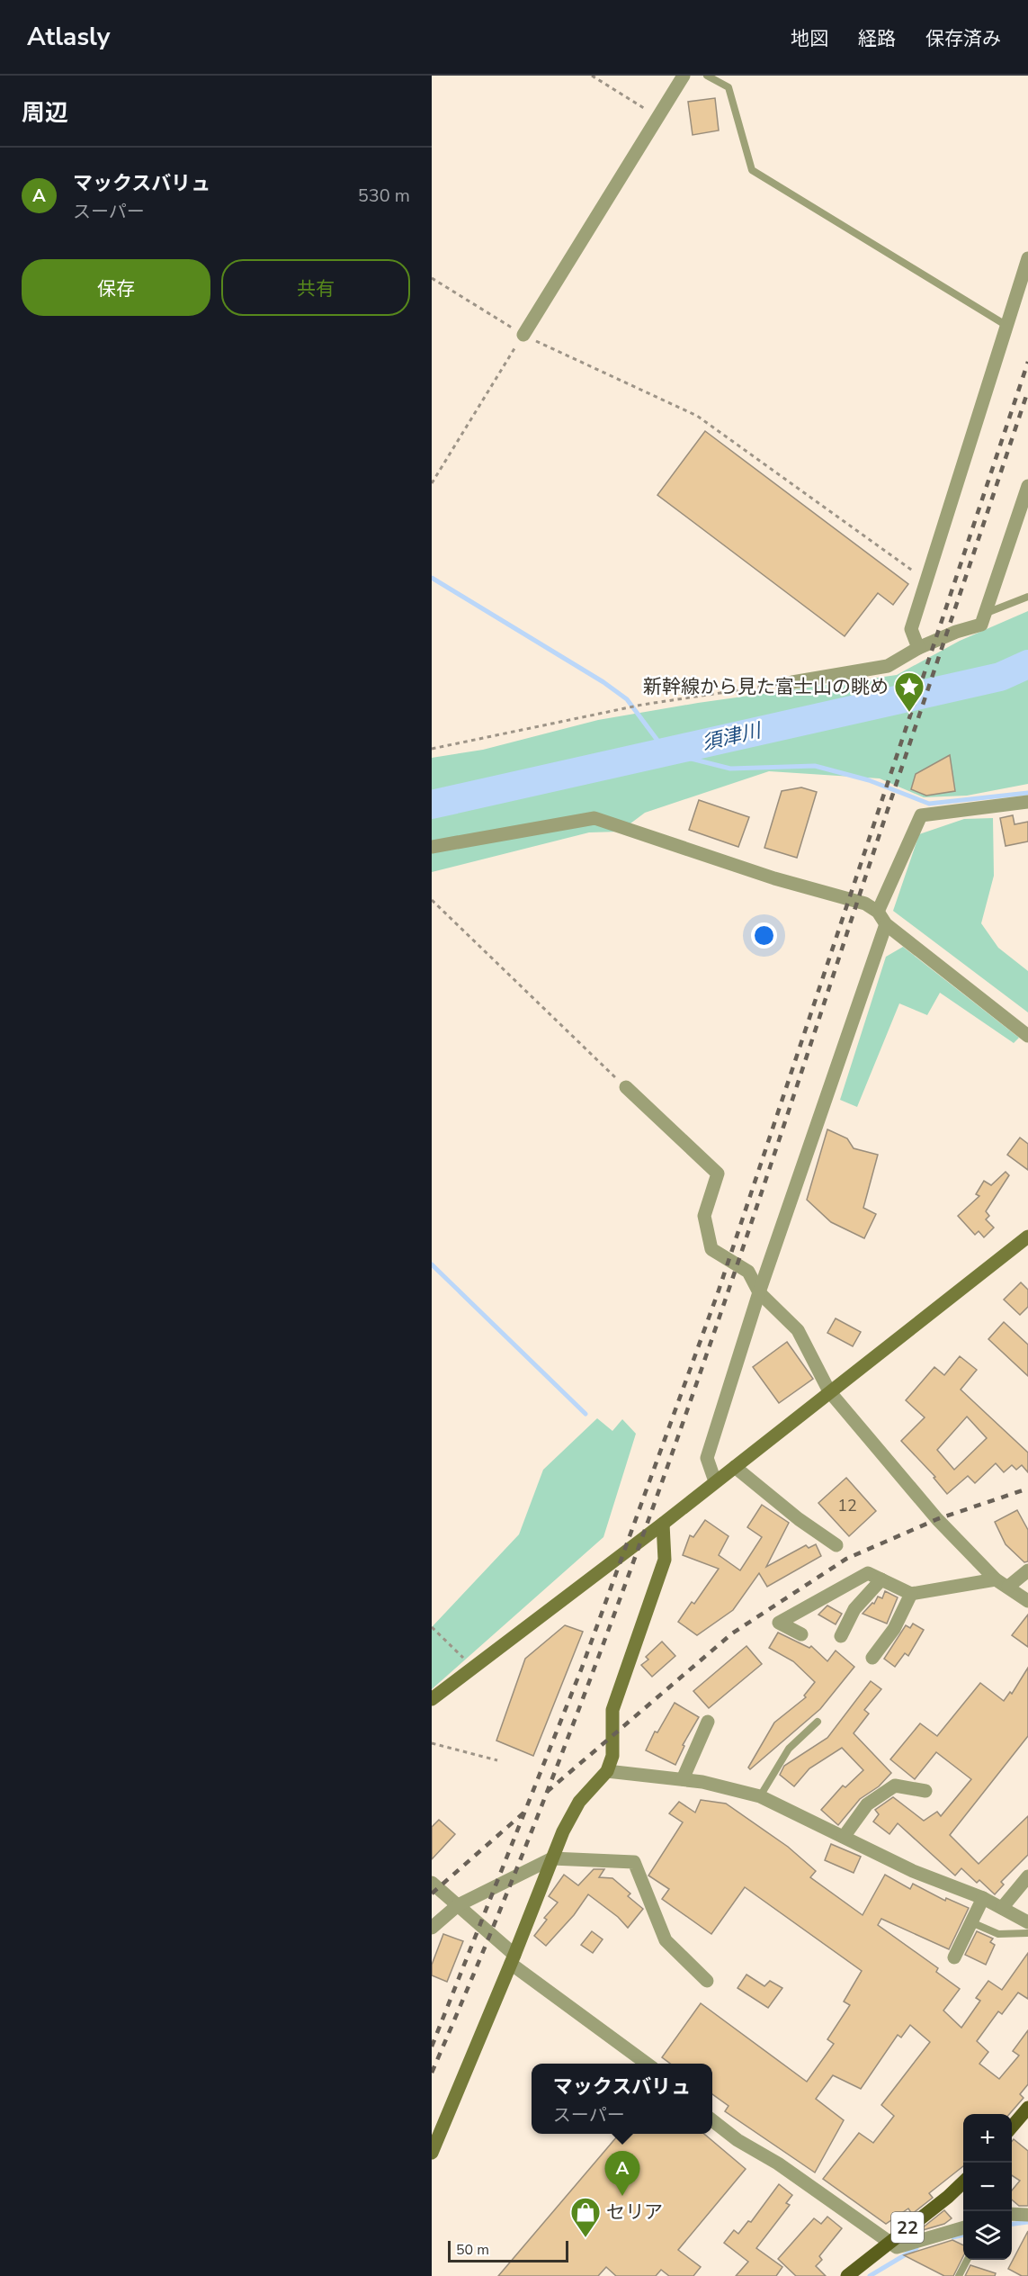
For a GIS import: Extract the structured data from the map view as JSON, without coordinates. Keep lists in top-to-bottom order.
{
  "streets": {
    "main road": ["22"]
  },
  "water": ["須津川"],
  "places": {
    "place": ["新幹線から見た富士山の眺め"],
    "shop": ["セリア"]
  },
  "house_numbers": ["12"],
  "scale_bar": "50 m",
  "page": {
    "header": "Atlasly",
    "nav": ["地図", "経路", "保存済み"],
    "heading": "周辺",
    "list": [
      {
        "mark": "A",
        "name": "マックスバリュ",
        "note": "スーパー",
        "value": "530 m"
      }
    ],
    "buttons": ["保存", "共有"],
    "popup": ["マックスバリュ", "スーパー"],
    "map_buttons": ["+", "−"],
    "pins": "A",
    "scale": "50 m"
  }
}
